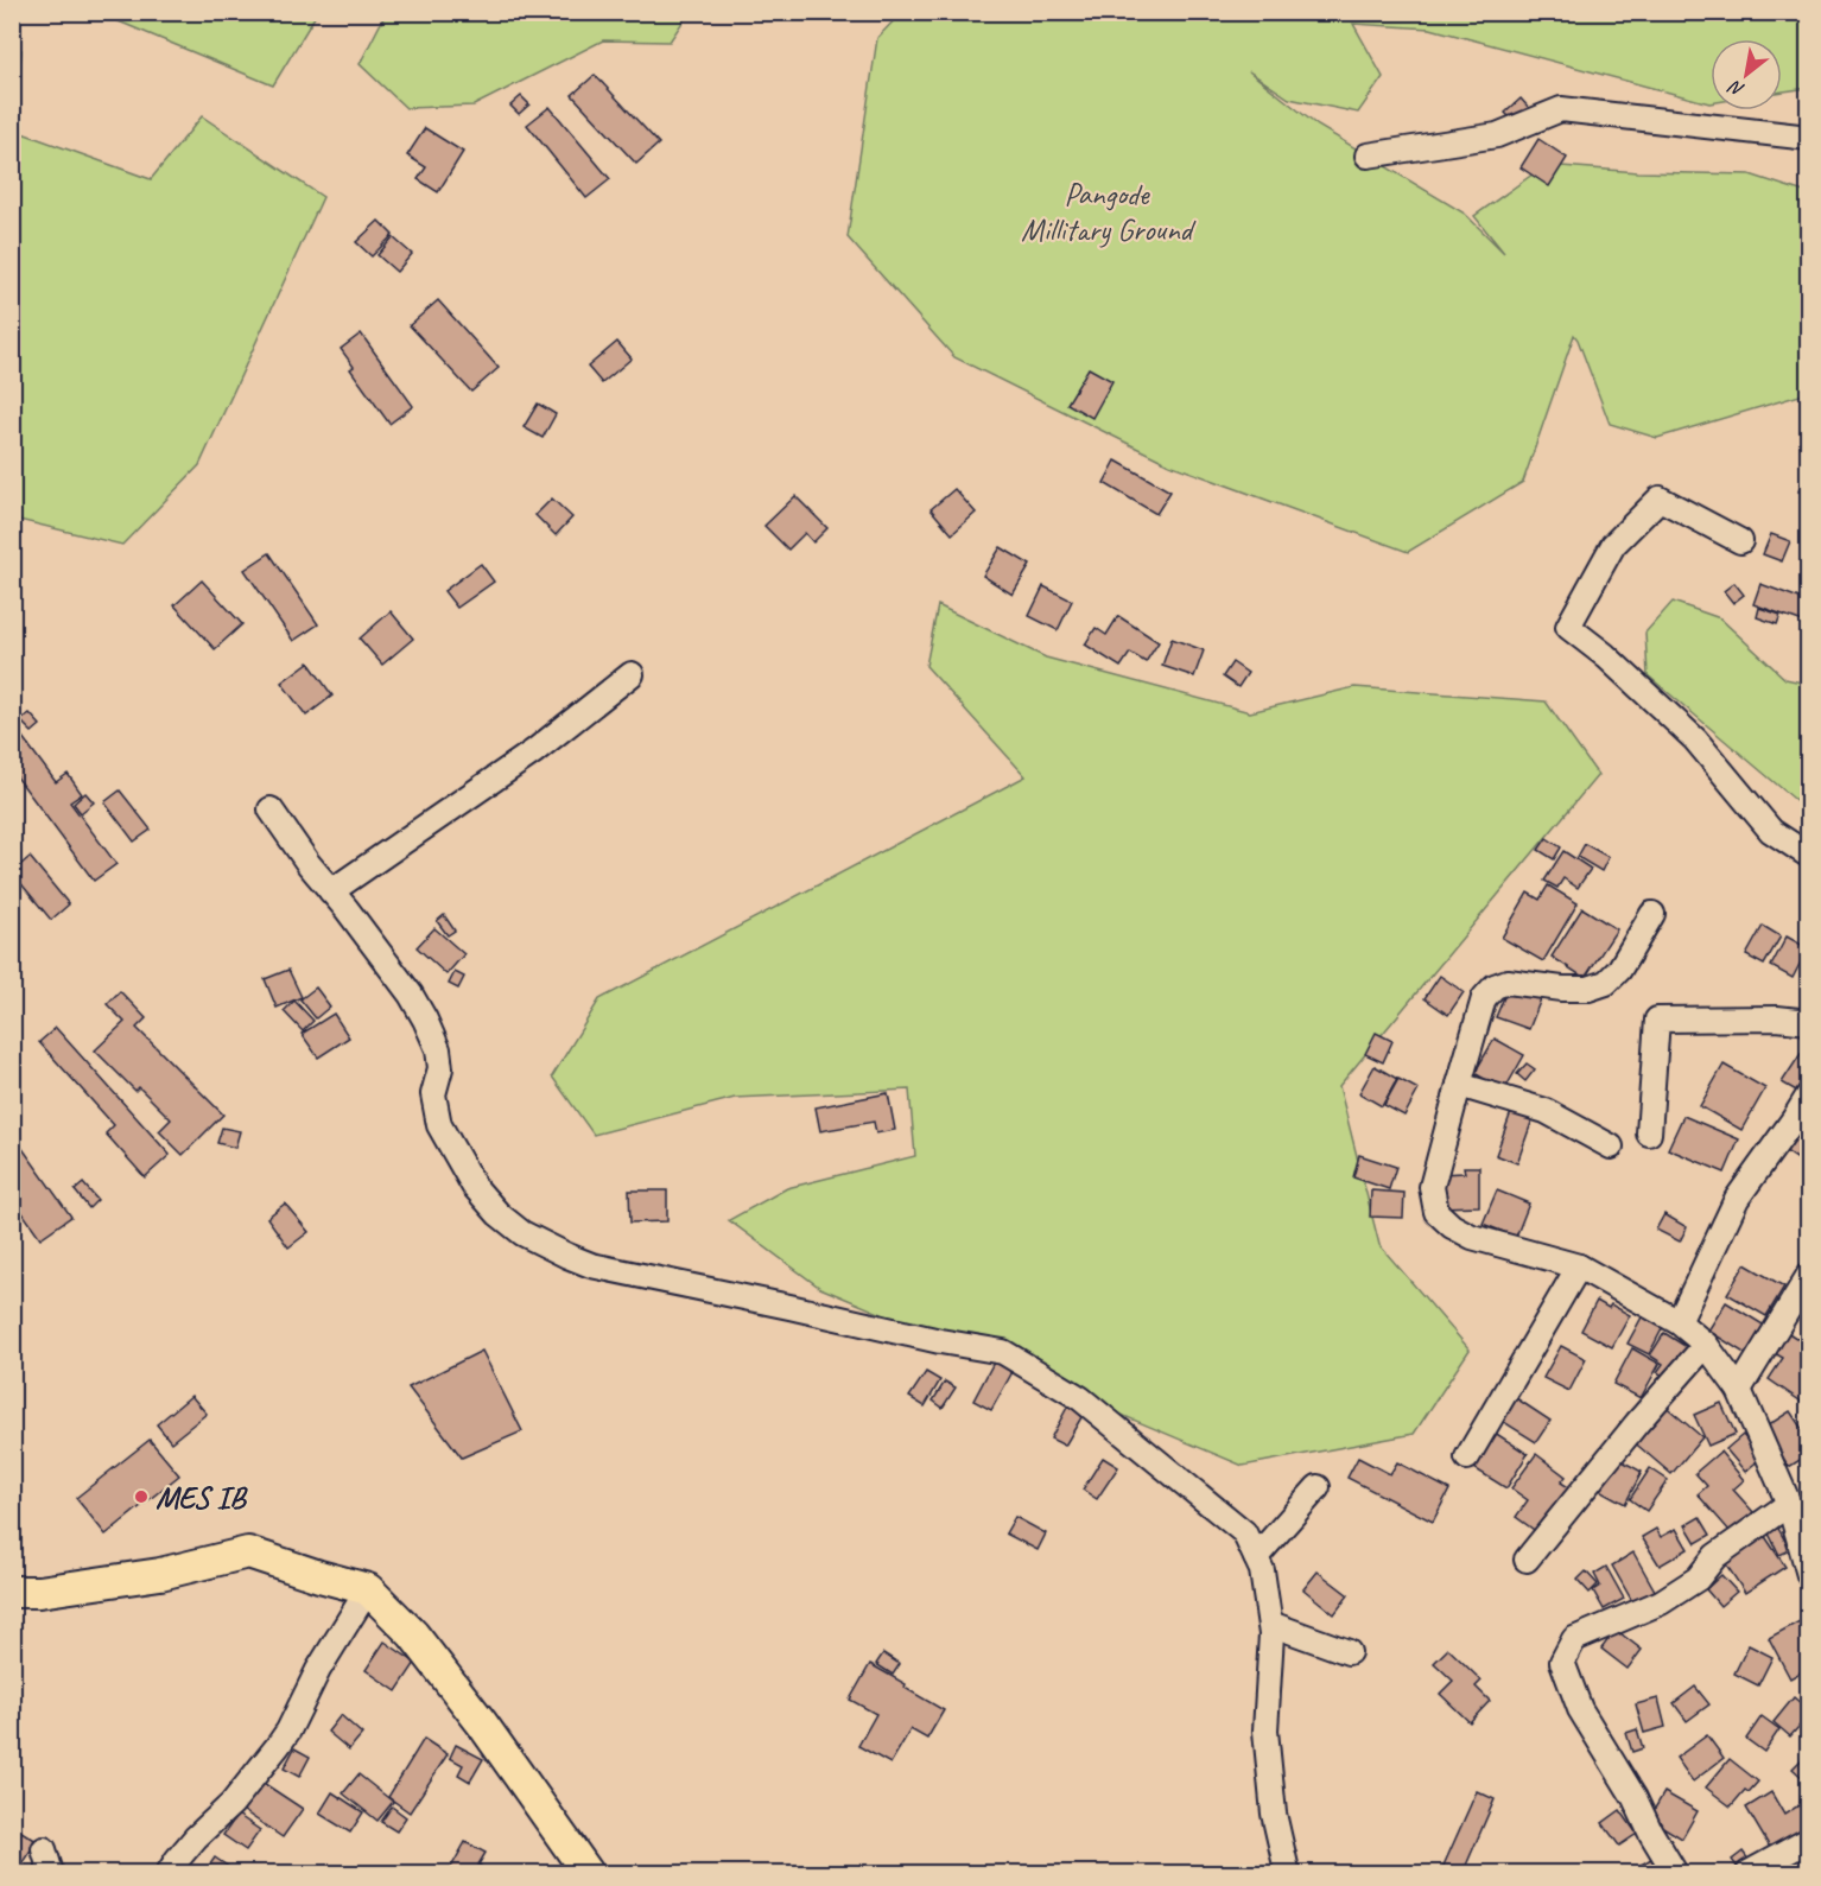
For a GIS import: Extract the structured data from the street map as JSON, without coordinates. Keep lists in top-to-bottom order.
{
  "parks": ["Pangode Millitary Ground"],
  "places": ["MES IB"],
  "north": "bottom left"
}
